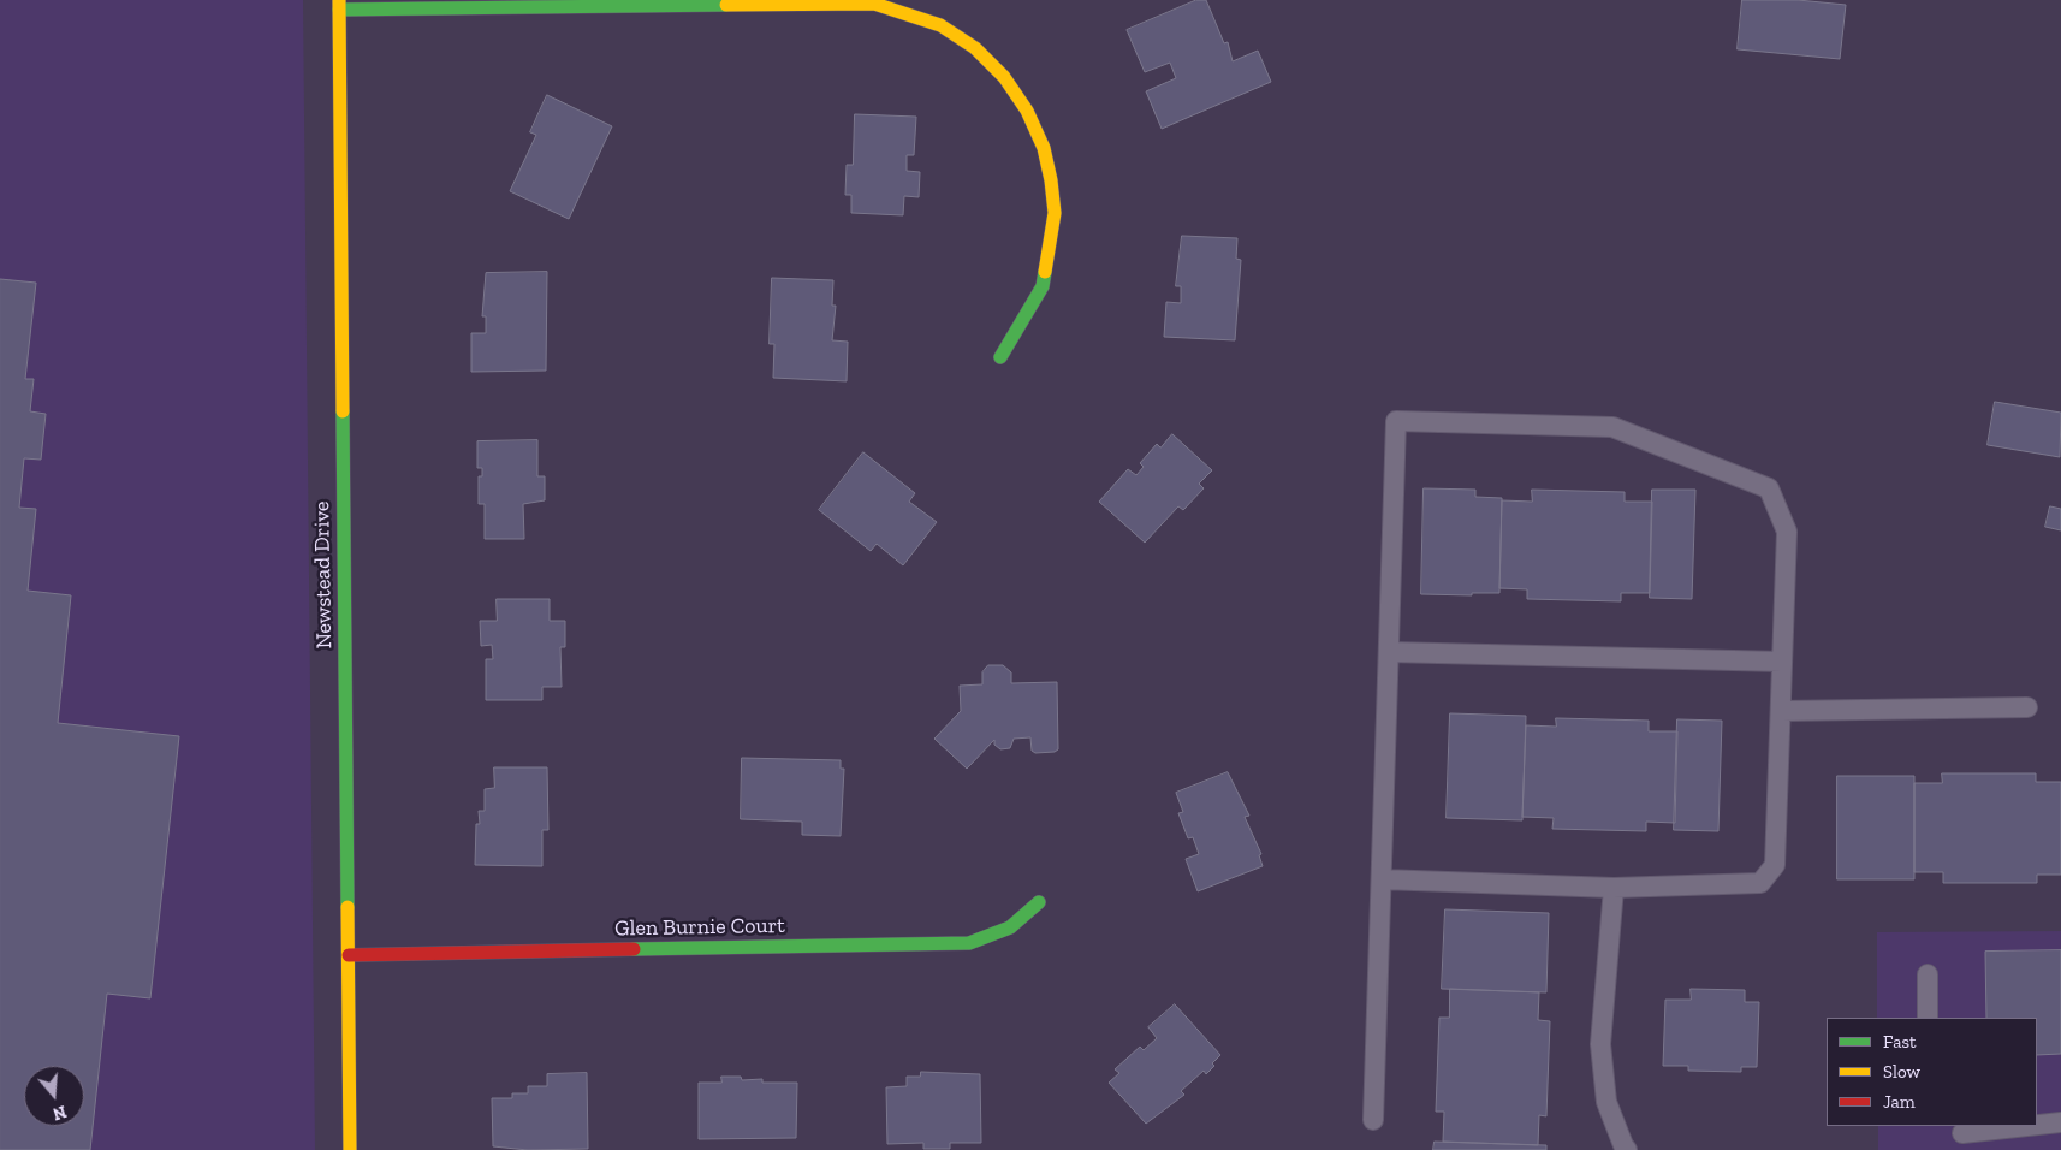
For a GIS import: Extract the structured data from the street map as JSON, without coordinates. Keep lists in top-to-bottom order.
{
  "streets": {
    "street": ["Newstead Drive", "Glen Burnie Court"]
  },
  "crossings": [
    ["Newstead Drive", "Glen Burnie Court"]
  ],
  "legend": ["Fast", "Slow", "Jam"],
  "north": "bottom"
}
